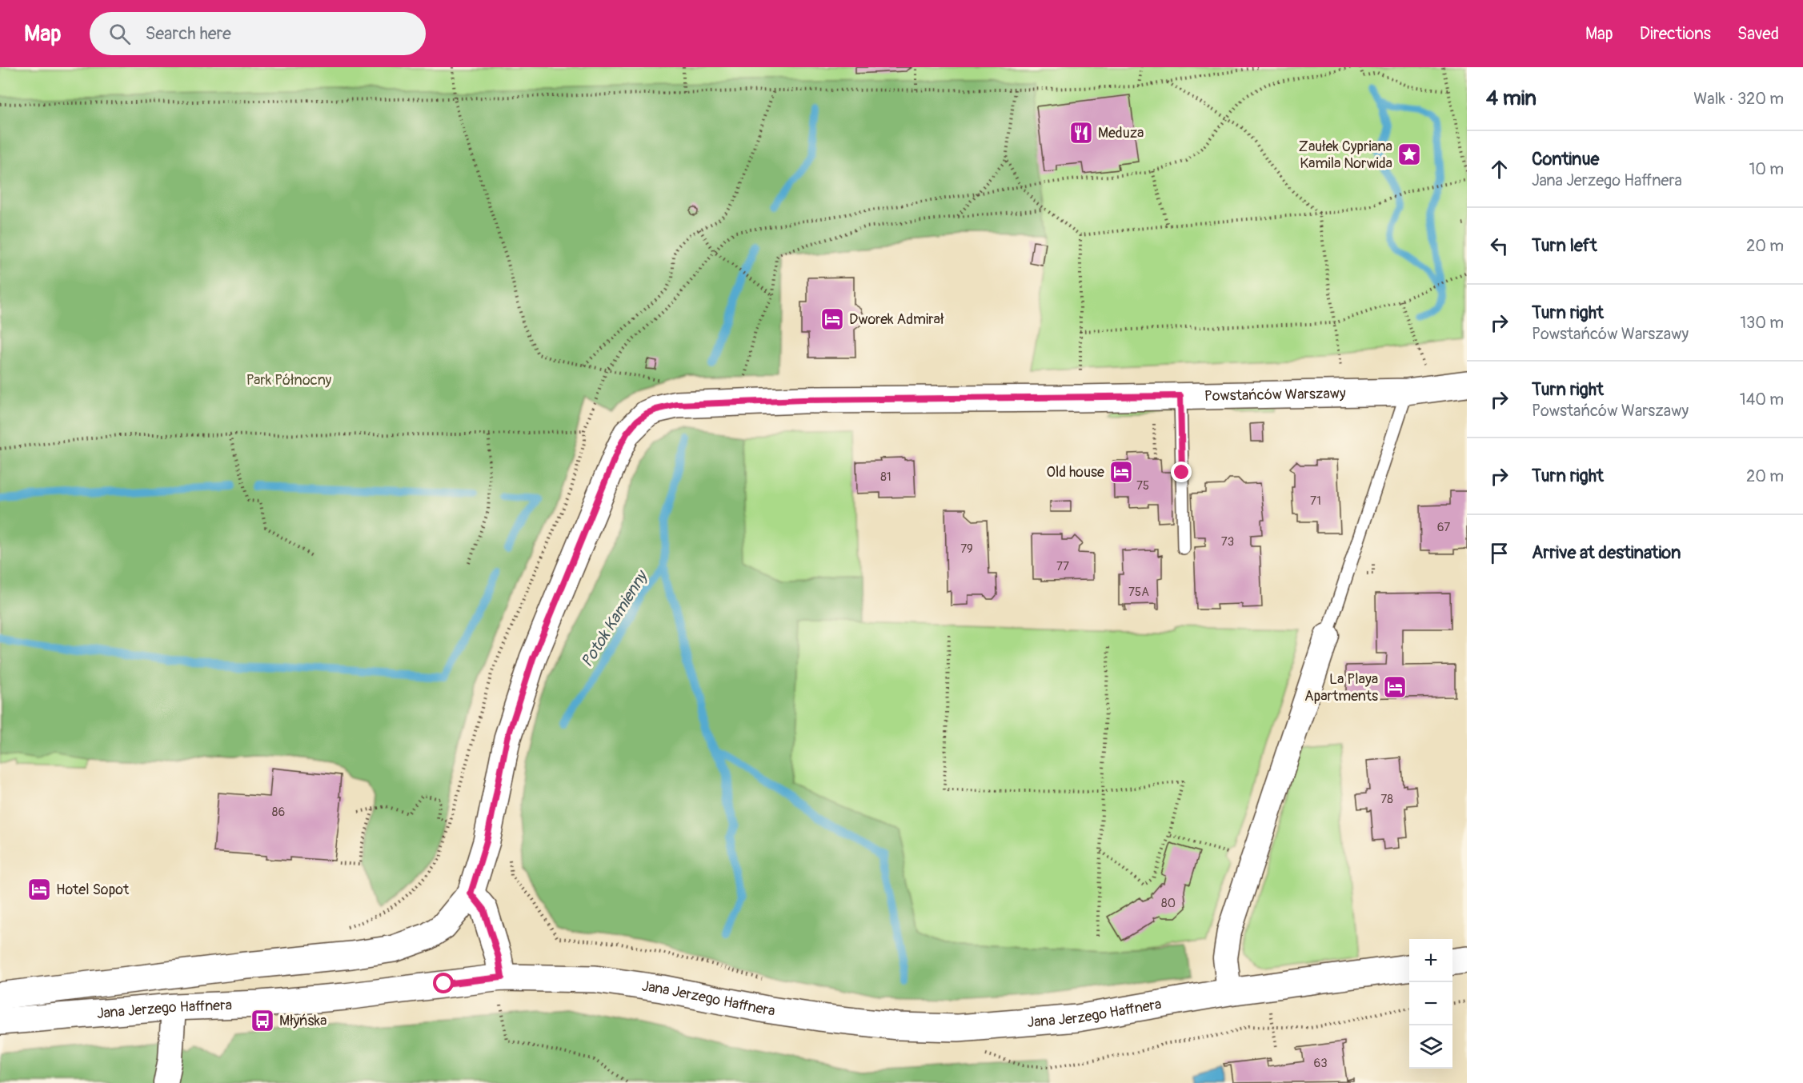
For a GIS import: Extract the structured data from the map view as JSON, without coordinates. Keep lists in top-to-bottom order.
{
  "streets": {
    "street": ["Powstańców Warszawy", "Jana Jerzego Haffnera"]
  },
  "crossings": [
    ["Powstańców Warszawy", "Jana Jerzego Haffnera"]
  ],
  "water": ["Potok Kamienny"],
  "parks": ["Park Północny"],
  "places": {
    "restaurant": ["Meduza"],
    "place": ["Zaułek Cypriana Kamila Norwida"],
    "hotel": [
      "Dworek Admirał",
      "Old house",
      "La Playa Apartments",
      "Hotel Sopot"
    ],
    "bus stop": ["Młyńska"]
  },
  "house_numbers": [
    "81",
    "75",
    "71",
    "67",
    "73",
    "79",
    "77",
    "75A",
    "78",
    "86",
    "80",
    "63"
  ],
  "page": {
    "header": "Map",
    "search": "Search here",
    "nav": ["Map", "Directions", "Saved"],
    "heading": ["4 min", "Walk · 320 m"],
    "list": [
      ["Continue", "Jana Jerzego Haffnera", "10 m"],
      ["Turn left", "20 m"],
      ["Turn right", "Powstańców Warszawy", "130 m"],
      ["Turn right", "Powstańców Warszawy", "140 m"],
      ["Turn right", "20 m"],
      "Arrive at destination"
    ],
    "map_buttons": ["+", "−"]
  }
}
